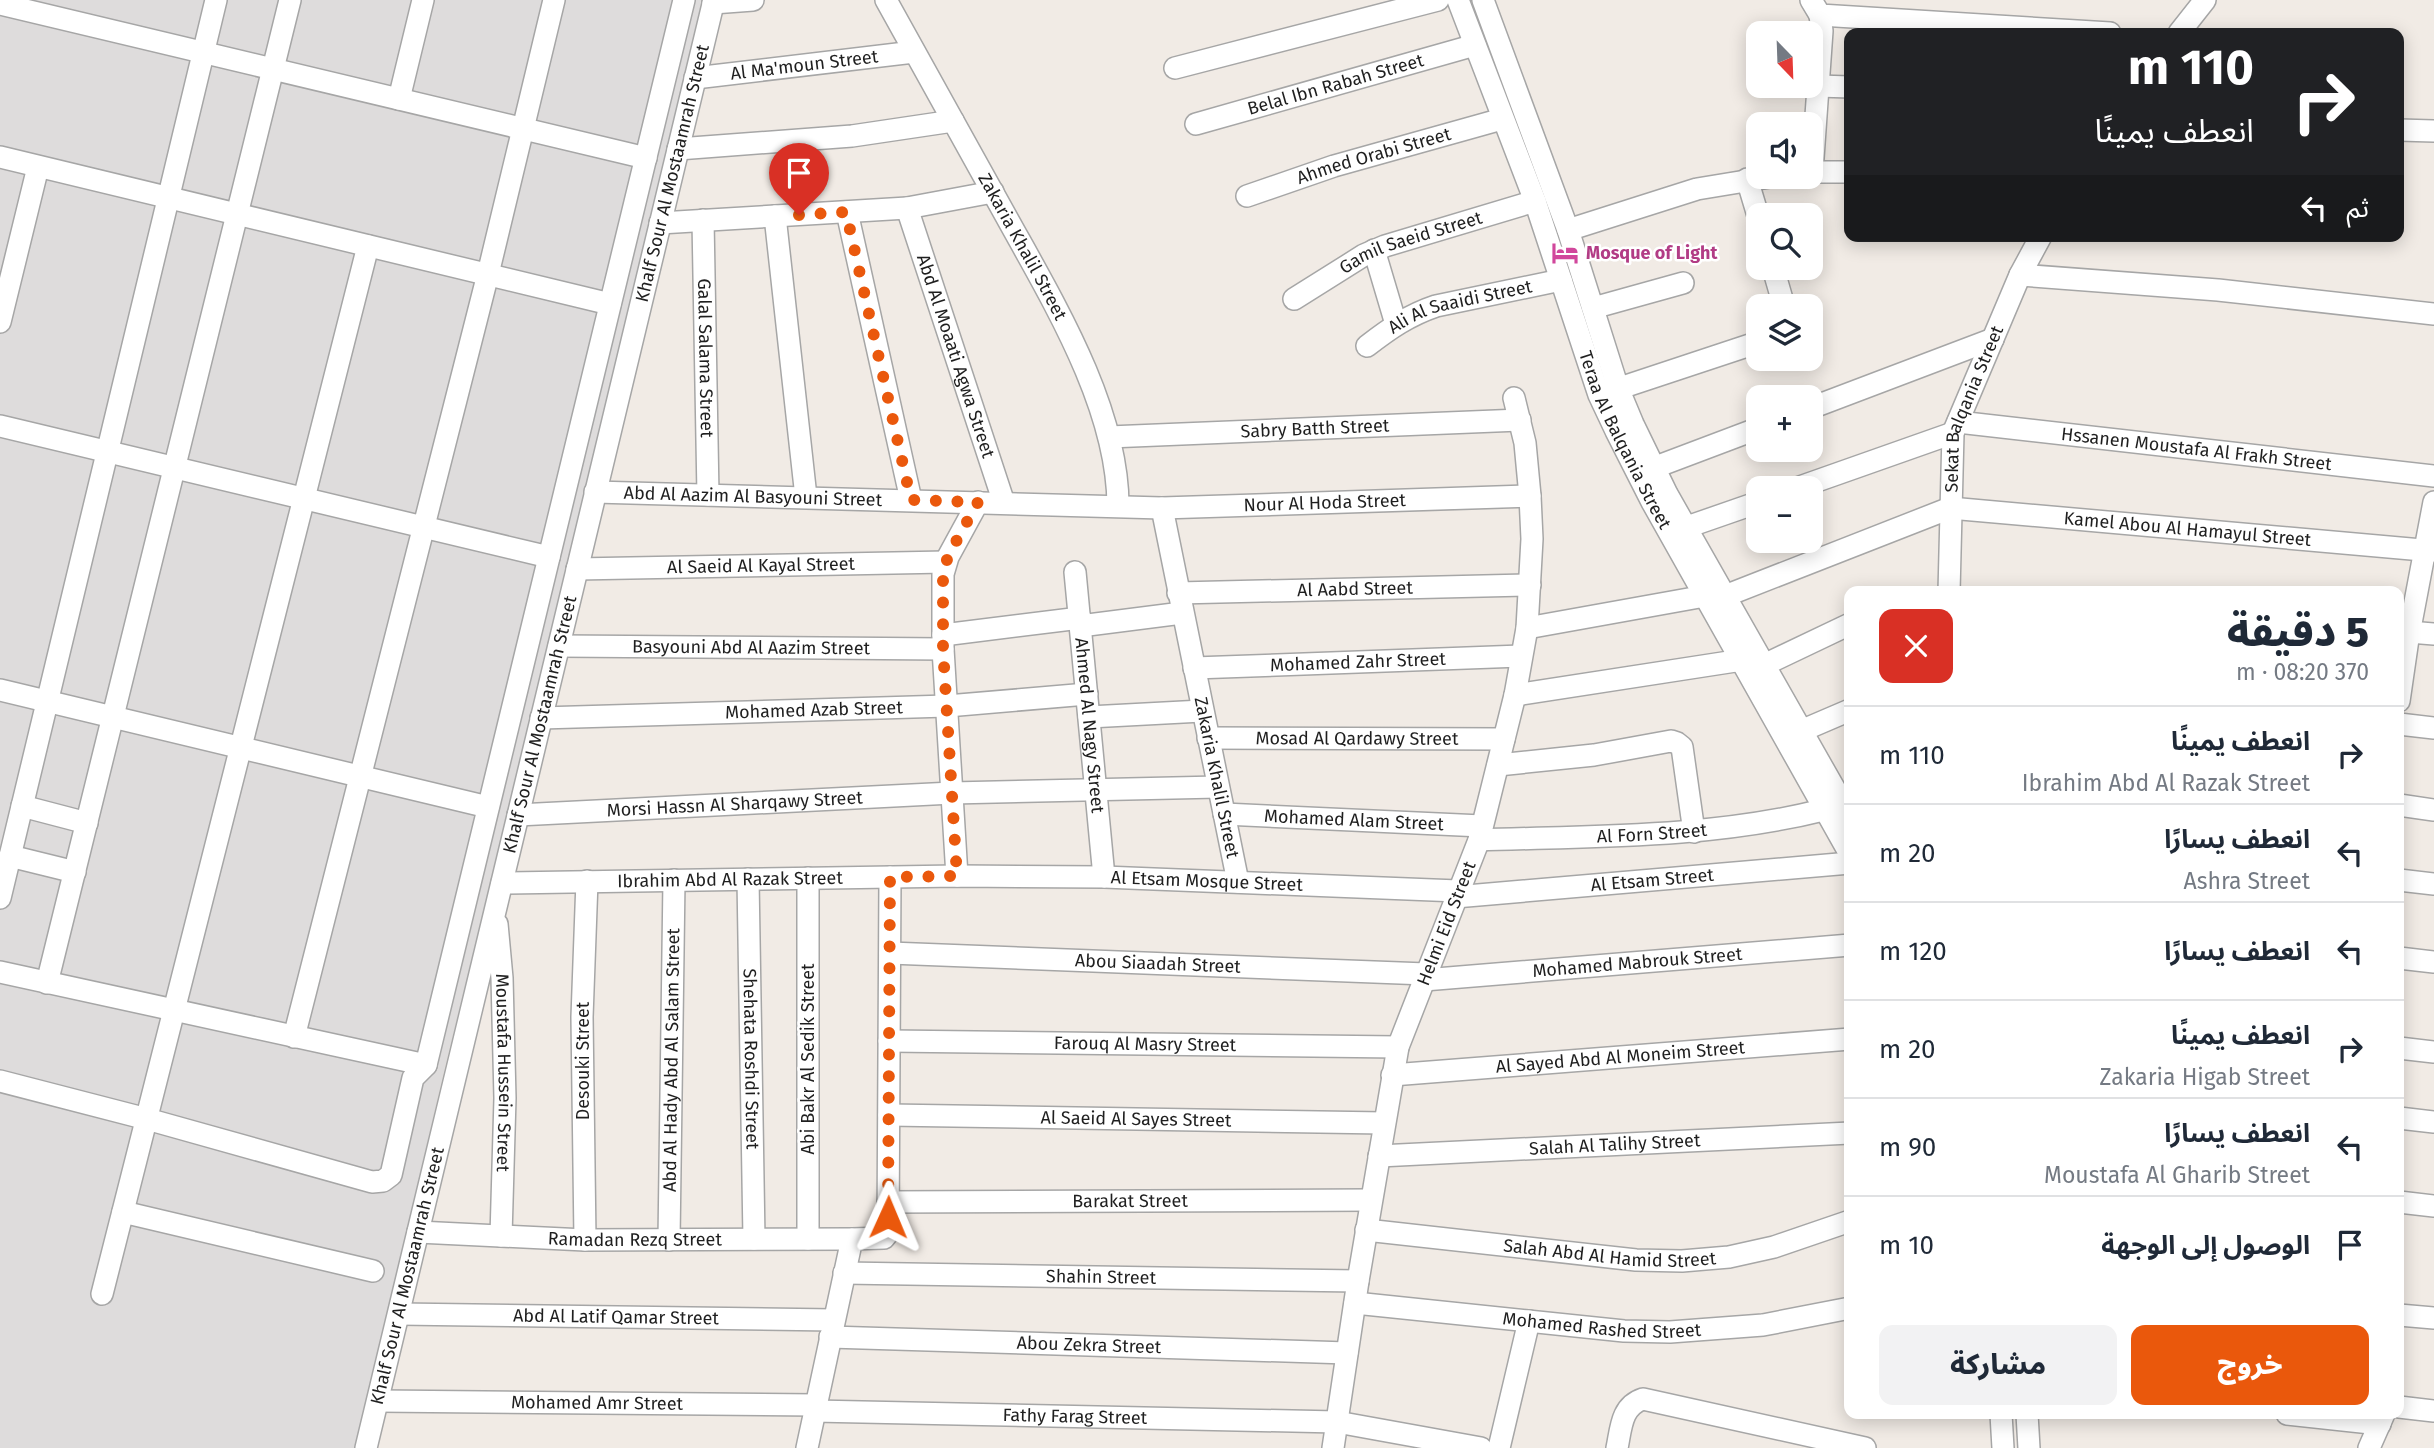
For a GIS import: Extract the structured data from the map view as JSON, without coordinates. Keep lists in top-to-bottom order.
{
  "streets": {
    "street": [
      "Al Ma'moun Street",
      "Belal Ibn Rabah Street",
      "Ahmed Orabi Street",
      "Khalf Sour Al Mostaamrah Street",
      "Gamil Saeid Street",
      "Zakaria Khalil Street",
      "Ali Al Saaidi Street",
      "Abd Al Moaati Agwa Street",
      "Galal Salama Street",
      "Sekat Balqania Street",
      "Sabry Batth Street",
      "Teraa Al Balqania Street",
      "Hssanen Moustafa Al Frakh Street",
      "Abd Al Aazim Al Basyouni Street",
      "Nour Al Hoda Street",
      "Kamel Abou Al Hamayul Street",
      "Al Saeid Al Kayal Street",
      "Al Aabd Street",
      "Basyouni Abd Al Aazim Street",
      "Mohamed Zahr Street",
      "Mohamed Azab Street",
      "Ahmed Al Nagy Street",
      "Mosad Al Qardawy Street",
      "Morsi Hassn Al Sharqawy Street",
      "Mohamed Alam Street",
      "Al Forn Street",
      "Ibrahim Abd Al Razak Street",
      "Al Etsam Street",
      "Al Etsam Mosque Street",
      "Helmi Eid Street",
      "Mohamed Mabrouk Street",
      "Abou Siaadah Street",
      "Farouq Al Masry Street",
      "Al Sayed Abd Al Moneim Street",
      "Shehata Roshdi Street",
      "Abi Bakr Al Sedik Street",
      "Abd Al Hady Abd Al Salam Street",
      "Desouki Street",
      "Moustafa Hussein Street",
      "Al Saeid Al Sayes Street",
      "Salah Al Talihy Street",
      "Barakat Street",
      "Ramadan Rezq Street",
      "Salah Abd Al Hamid Street",
      "Shahin Street",
      "Abd Al Latif Qamar Street",
      "Mohamed Rashed Street",
      "Abou Zekra Street",
      "Mohamed Amr Street",
      "Fathy Farag Street"
    ]
  },
  "crossings": [
    ["Al Ma'moun Street", "Khalf Sour Al Mostaamrah Street"],
    ["Al Ma'moun Street", "Zakaria Khalil Street"],
    ["Belal Ibn Rabah Street", "Teraa Al Balqania Street"],
    ["Ahmed Orabi Street", "Teraa Al Balqania Street"],
    ["Khalf Sour Al Mostaamrah Street", "Abd Al Aazim Al Basyouni Street"],
    ["Khalf Sour Al Mostaamrah Street", "Al Saeid Al Kayal Street"],
    ["Khalf Sour Al Mostaamrah Street", "Basyouni Abd Al Aazim Street"],
    ["Khalf Sour Al Mostaamrah Street", "Mohamed Azab Street"],
    ["Khalf Sour Al Mostaamrah Street", "Morsi Hassn Al Sharqawy Street"],
    ["Khalf Sour Al Mostaamrah Street", "Ibrahim Abd Al Razak Street"],
    ["Khalf Sour Al Mostaamrah Street", "Moustafa Hussein Street"],
    ["Khalf Sour Al Mostaamrah Street", "Ramadan Rezq Street"],
    ["Khalf Sour Al Mostaamrah Street", "Abd Al Latif Qamar Street"],
    ["Khalf Sour Al Mostaamrah Street", "Mohamed Amr Street"],
    ["Gamil Saeid Street", "Teraa Al Balqania Street"],
    ["Zakaria Khalil Street", "Sabry Batth Street"],
    ["Zakaria Khalil Street", "Abd Al Aazim Al Basyouni Street"],
    ["Zakaria Khalil Street", "Nour Al Hoda Street"],
    ["Zakaria Khalil Street", "Al Aabd Street"],
    ["Zakaria Khalil Street", "Mohamed Zahr Street"],
    ["Zakaria Khalil Street", "Mosad Al Qardawy Street"],
    ["Zakaria Khalil Street", "Morsi Hassn Al Sharqawy Street"],
    ["Zakaria Khalil Street", "Mohamed Alam Street"],
    ["Zakaria Khalil Street", "Al Etsam Mosque Street"],
    ["Ali Al Saaidi Street", "Teraa Al Balqania Street"],
    ["Abd Al Moaati Agwa Street", "Abd Al Aazim Al Basyouni Street"],
    ["Galal Salama Street", "Abd Al Aazim Al Basyouni Street"],
    ["Sekat Balqania Street", "Hssanen Moustafa Al Frakh Street"],
    ["Sekat Balqania Street", "Kamel Abou Al Hamayul Street"],
    ["Sabry Batth Street", "Helmi Eid Street"],
    ["Teraa Al Balqania Street", "Al Forn Street"],
    ["Abd Al Aazim Al Basyouni Street", "Nour Al Hoda Street"],
    ["Nour Al Hoda Street", "Helmi Eid Street"],
    ["Al Aabd Street", "Basyouni Abd Al Aazim Street"],
    ["Al Aabd Street", "Ahmed Al Nagy Street"],
    ["Al Aabd Street", "Helmi Eid Street"],
    ["Basyouni Abd Al Aazim Street", "Ahmed Al Nagy Street"],
    ["Mohamed Zahr Street", "Helmi Eid Street"],
    ["Mohamed Azab Street", "Ahmed Al Nagy Street"],
    ["Ahmed Al Nagy Street", "Morsi Hassn Al Sharqawy Street"],
    ["Ahmed Al Nagy Street", "Al Etsam Mosque Street"],
    ["Mosad Al Qardawy Street", "Helmi Eid Street"],
    ["Mohamed Alam Street", "Al Forn Street"],
    ["Mohamed Alam Street", "Helmi Eid Street"],
    ["Al Forn Street", "Helmi Eid Street"],
    ["Ibrahim Abd Al Razak Street", "Al Etsam Mosque Street"],
    ["Ibrahim Abd Al Razak Street", "Shehata Roshdi Street"],
    ["Ibrahim Abd Al Razak Street", "Abi Bakr Al Sedik Street"],
    ["Ibrahim Abd Al Razak Street", "Abd Al Hady Abd Al Salam Street"],
    ["Ibrahim Abd Al Razak Street", "Desouki Street"],
    ["Al Etsam Street", "Al Etsam Mosque Street"],
    ["Al Etsam Street", "Helmi Eid Street"],
    ["Al Etsam Mosque Street", "Helmi Eid Street"],
    ["Helmi Eid Street", "Mohamed Mabrouk Street"],
    ["Helmi Eid Street", "Abou Siaadah Street"],
    ["Helmi Eid Street", "Farouq Al Masry Street"],
    ["Helmi Eid Street", "Al Sayed Abd Al Moneim Street"],
    ["Helmi Eid Street", "Al Saeid Al Sayes Street"],
    ["Helmi Eid Street", "Salah Al Talihy Street"],
    ["Helmi Eid Street", "Barakat Street"],
    ["Helmi Eid Street", "Salah Abd Al Hamid Street"],
    ["Helmi Eid Street", "Shahin Street"],
    ["Helmi Eid Street", "Mohamed Rashed Street"],
    ["Helmi Eid Street", "Abou Zekra Street"],
    ["Helmi Eid Street", "Fathy Farag Street"],
    ["Mohamed Mabrouk Street", "Abou Siaadah Street"],
    ["Shehata Roshdi Street", "Ramadan Rezq Street"],
    ["Abi Bakr Al Sedik Street", "Ramadan Rezq Street"],
    ["Abd Al Hady Abd Al Salam Street", "Ramadan Rezq Street"],
    ["Desouki Street", "Ramadan Rezq Street"],
    ["Moustafa Hussein Street", "Ramadan Rezq Street"],
    ["Barakat Street", "Ramadan Rezq Street"],
    ["Abd Al Latif Qamar Street", "Abou Zekra Street"],
    ["Mohamed Amr Street", "Fathy Farag Street"]
  ],
  "places": {
    "hotel": ["Mosque of Light"]
  },
  "north": "bottom right",
  "page": {
    "map_buttons": ["+", "−"],
    "turn": ["110 m", "انعطف يمينًا"],
    "then": "ثم",
    "heading": ["5 دقيقة", "370 m · 08:20"],
    "list": [
      {
        "name": "انعطف يمينًا",
        "note": "Ibrahim Abd Al Razak Street",
        "value": "110 m"
      },
      {
        "name": "انعطف يسارًا",
        "note": "Ashra Street",
        "value": "20 m"
      },
      {
        "name": "انعطف يسارًا",
        "value": "120 m"
      },
      {
        "name": "انعطف يمينًا",
        "note": "Zakaria Higab Street",
        "value": "20 m"
      },
      {
        "name": "انعطف يسارًا",
        "note": "Moustafa Al Gharib Street",
        "value": "90 m"
      },
      {
        "name": "الوصول إلى الوجهة",
        "value": "10 m"
      }
    ],
    "buttons": ["خروج", "مشاركة"]
  }
}
